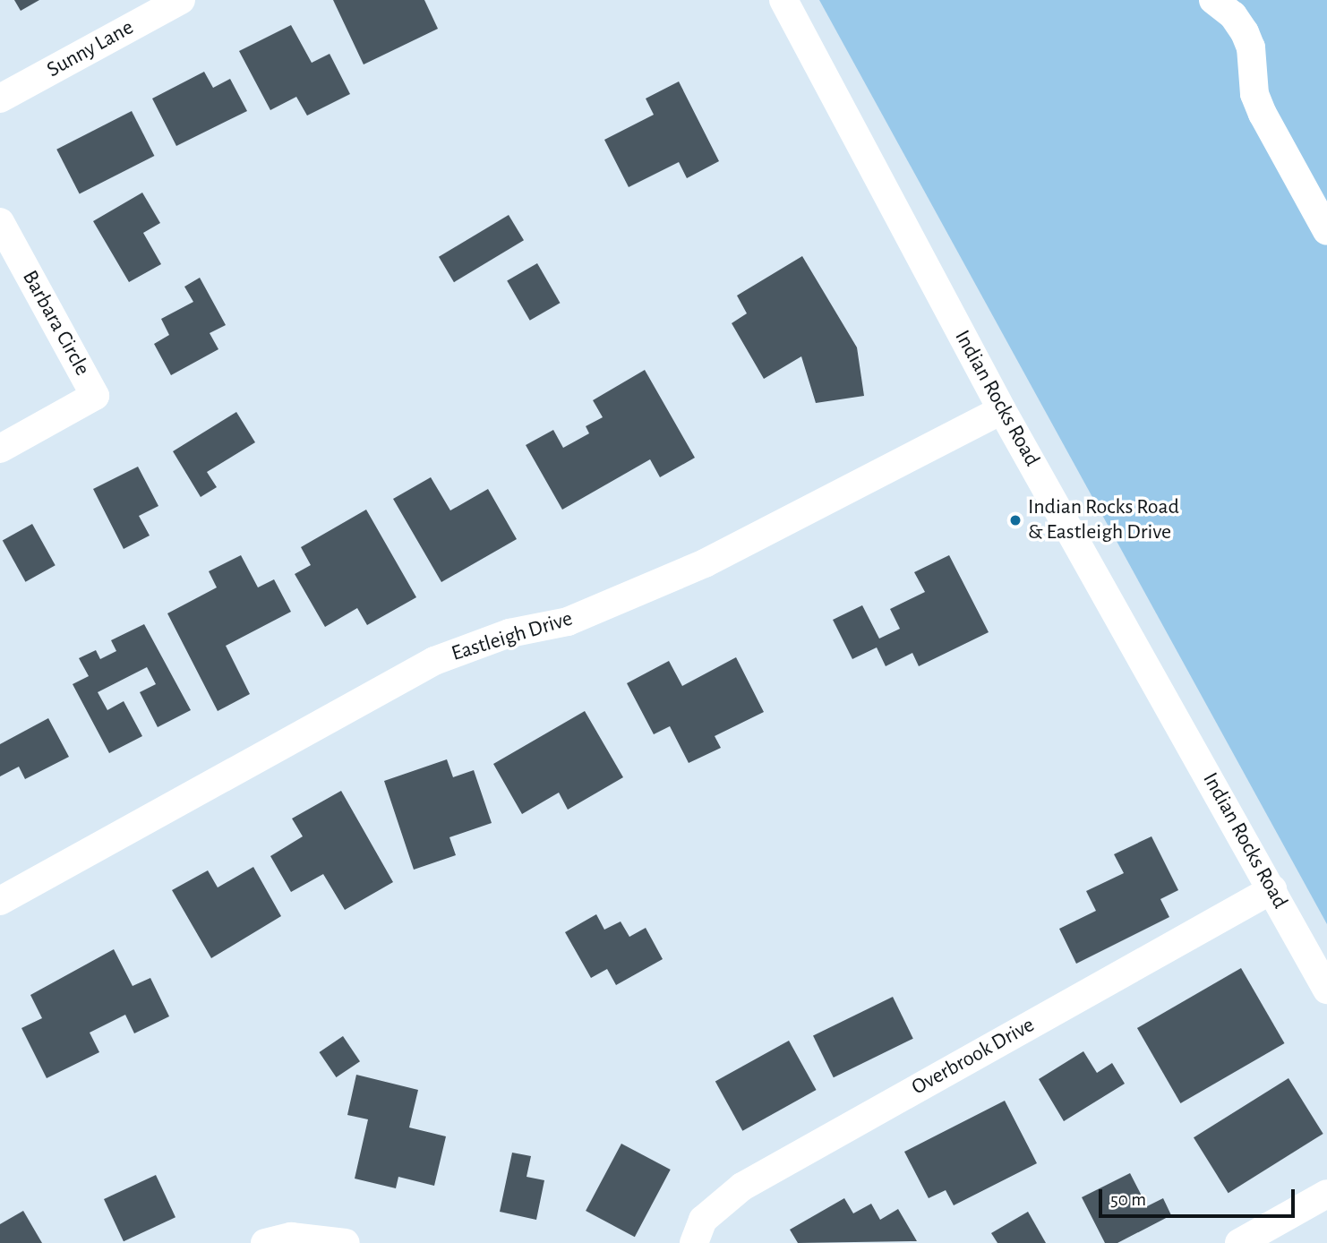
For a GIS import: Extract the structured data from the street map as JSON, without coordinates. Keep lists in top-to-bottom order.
{
  "streets": {
    "street": [
      "Sunny Lane",
      "Barbara Circle",
      "Indian Rocks Road",
      "Eastleigh Drive",
      "Overbrook Drive"
    ]
  },
  "crossings": [
    ["Indian Rocks Road", "Eastleigh Drive"],
    ["Indian Rocks Road", "Overbrook Drive"]
  ],
  "places": ["Indian Rocks Road & Eastleigh Drive"],
  "scale_bar": "50 m"
}
